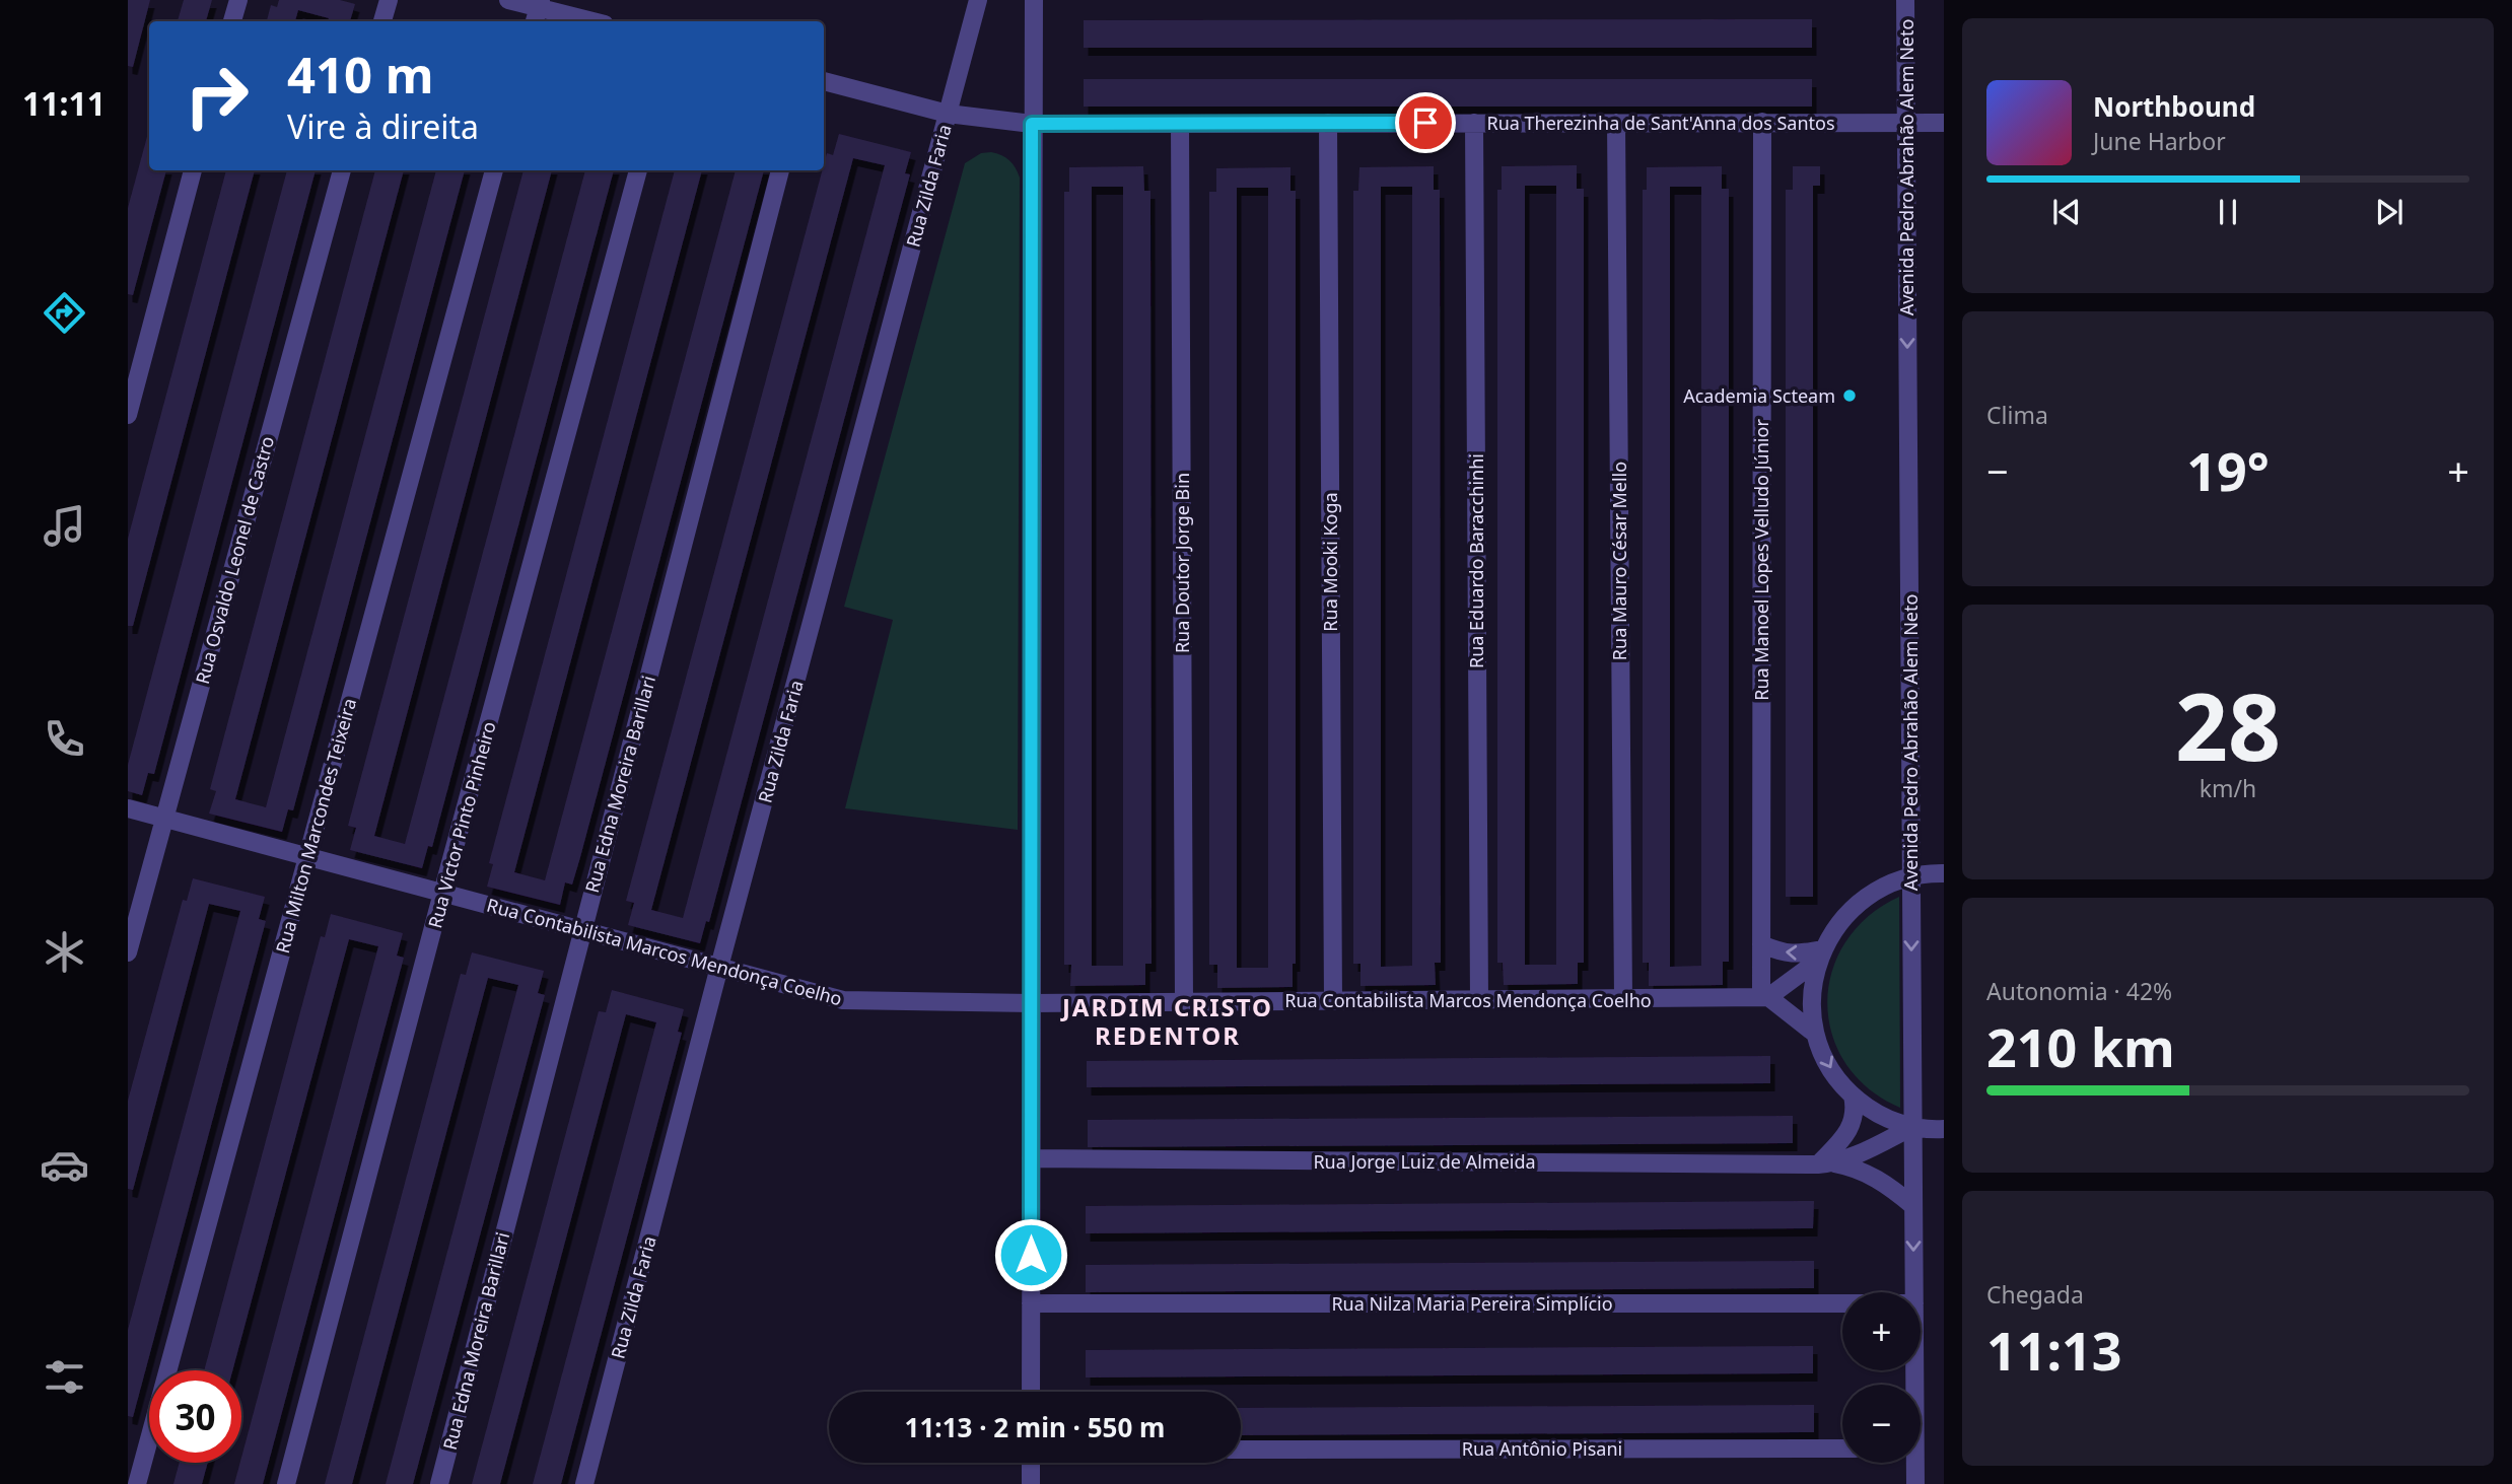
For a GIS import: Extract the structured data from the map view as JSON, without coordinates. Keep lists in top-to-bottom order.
{
  "streets": {
    "street": [
      "Rua Therezinha de Sant'Anna dos Santos",
      "Avenida Pedro Abrahão Alem Neto",
      "Rua Zilda Faria",
      "Rua Osvaldo Leonel de Castro",
      "Rua Manoel Lopes Velludo Júnior",
      "Rua Eduardo Baracchinhi",
      "Rua Mauro César Mello",
      "Rua Mooki Koga",
      "Rua Doutor Jorge Bin",
      "Rua Edna Moreira Barillari",
      "Rua Victor Pinto Pinheiro",
      "Rua Milton Marcondes Teixeira",
      "Rua Contabilista Marcos Mendonça Coelho",
      "Rua Jorge Luiz de Almeida",
      "Rua Nilza Maria Pereira Simplício",
      "Rua Antônio Pisani"
    ]
  },
  "crossings": [
    ["Rua Therezinha de Sant'Anna dos Santos", "Avenida Pedro Abrahão Alem Neto"],
    ["Rua Therezinha de Sant'Anna dos Santos", "Rua Zilda Faria"],
    ["Rua Therezinha de Sant'Anna dos Santos", "Rua Manoel Lopes Velludo Júnior"],
    ["Rua Therezinha de Sant'Anna dos Santos", "Rua Eduardo Baracchinhi"],
    ["Rua Therezinha de Sant'Anna dos Santos", "Rua Mauro César Mello"],
    ["Rua Therezinha de Sant'Anna dos Santos", "Rua Mooki Koga"],
    ["Rua Therezinha de Sant'Anna dos Santos", "Rua Doutor Jorge Bin"],
    ["Avenida Pedro Abrahão Alem Neto", "Rua Jorge Luiz de Almeida"],
    ["Rua Zilda Faria", "Rua Contabilista Marcos Mendonça Coelho"],
    ["Rua Osvaldo Leonel de Castro", "Rua Contabilista Marcos Mendonça Coelho"],
    ["Rua Manoel Lopes Velludo Júnior", "Rua Contabilista Marcos Mendonça Coelho"],
    ["Rua Eduardo Baracchinhi", "Rua Contabilista Marcos Mendonça Coelho"],
    ["Rua Mauro César Mello", "Rua Contabilista Marcos Mendonça Coelho"],
    ["Rua Mooki Koga", "Rua Contabilista Marcos Mendonça Coelho"],
    ["Rua Doutor Jorge Bin", "Rua Contabilista Marcos Mendonça Coelho"],
    ["Rua Edna Moreira Barillari", "Rua Contabilista Marcos Mendonça Coelho"],
    ["Rua Victor Pinto Pinheiro", "Rua Contabilista Marcos Mendonça Coelho"],
    ["Rua Milton Marcondes Teixeira", "Rua Contabilista Marcos Mendonça Coelho"]
  ],
  "one_way": ["Avenida Pedro Abrahão Alem Neto"],
  "districts": ["JARDIM CRISTO REDENTOR"],
  "places": ["Academia Scteam"],
  "page": {
    "tabs": "11:11",
    "turn": ["410 m", "Vire à direita"],
    "song": ["Northbound", "June Harbor"],
    "tile": [
      "Clima",
      ["28", "km/h"],
      ["Autonomia · 42%", "210 km"],
      ["Chegada", "11:13"]
    ],
    "heat": ["−", "19°", "+"],
    "map_buttons": ["+", "−"],
    "limit": "30",
    "trip": "11:13 · 2 min · 550 m"
  }
}
